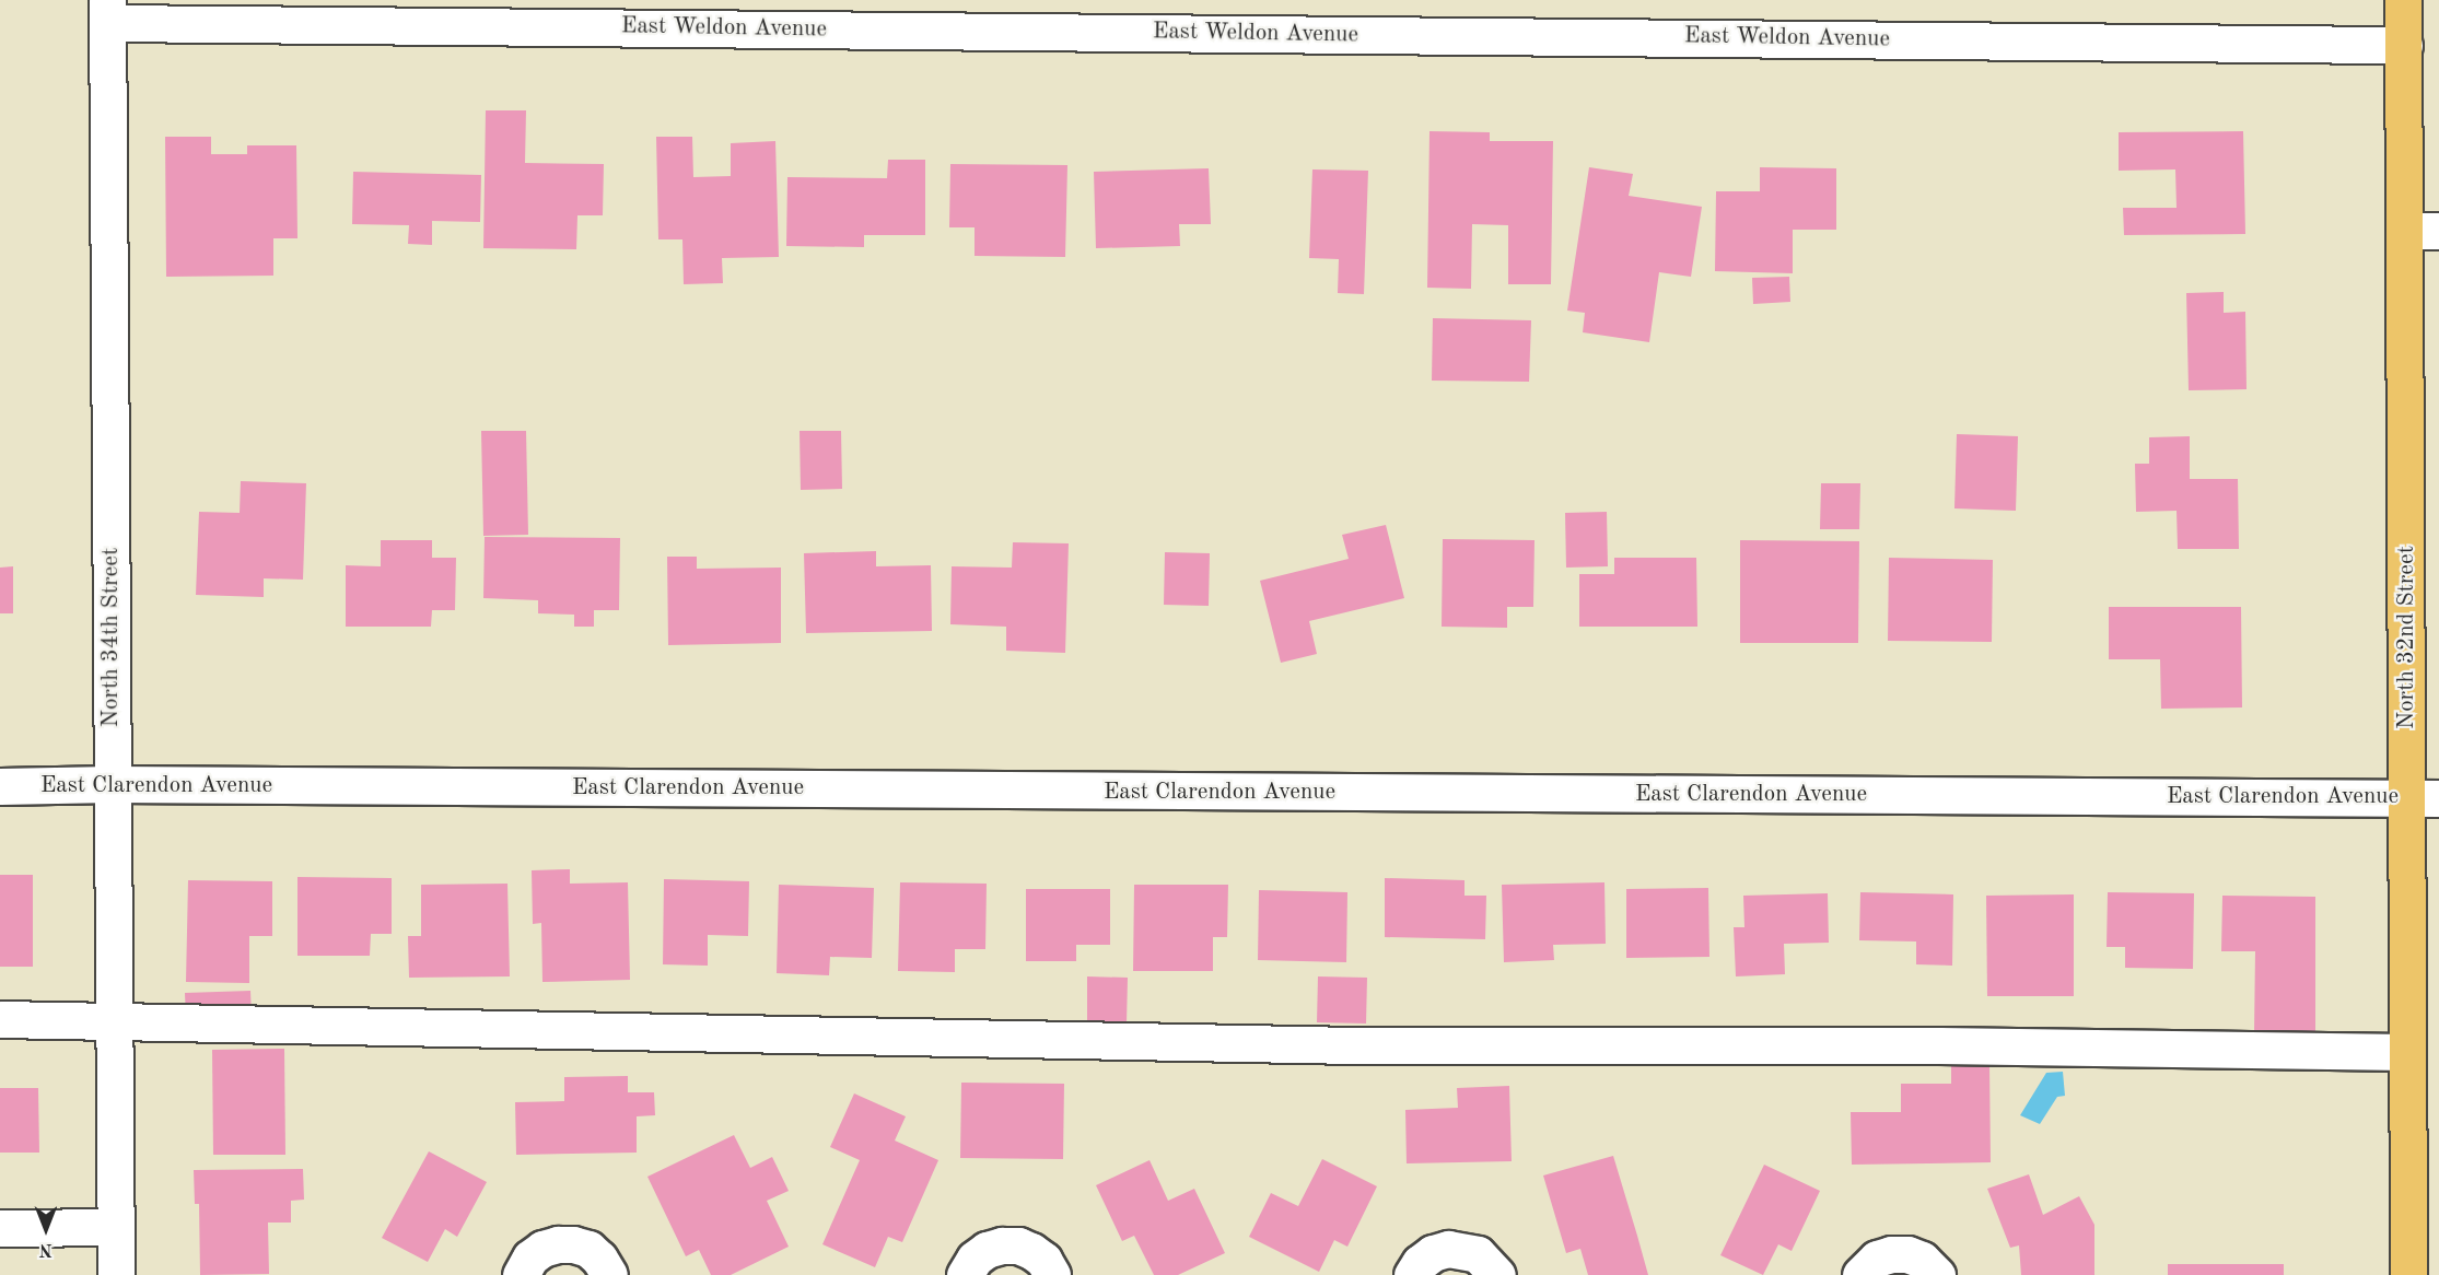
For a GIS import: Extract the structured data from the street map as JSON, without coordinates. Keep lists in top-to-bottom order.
{
  "streets": {
    "main road": ["North 32nd Street"],
    "street": ["East Weldon Avenue", "North 34th Street", "East Clarendon Avenue"]
  },
  "crossings": [
    ["East Weldon Avenue", "North 34th Street"],
    ["East Weldon Avenue", "North 32nd Street"],
    ["North 34th Street", "East Clarendon Avenue"],
    ["North 32nd Street", "East Clarendon Avenue"]
  ],
  "north": "bottom"
}
